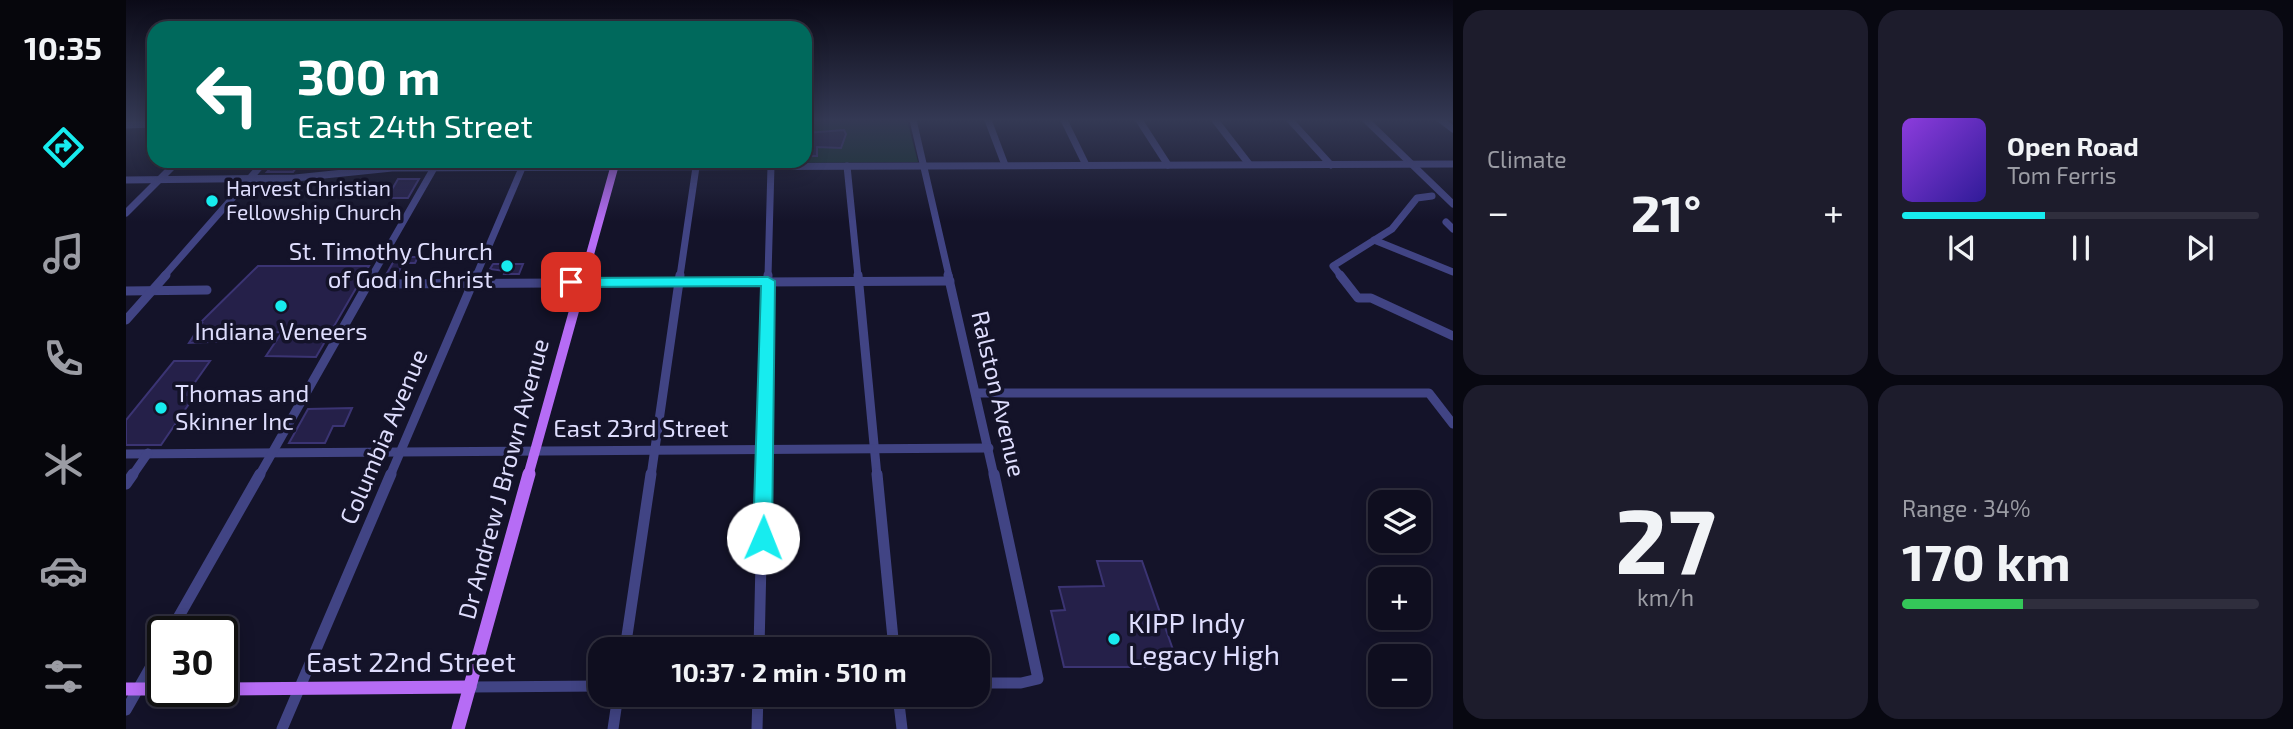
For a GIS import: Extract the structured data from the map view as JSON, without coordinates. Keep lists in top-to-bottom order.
{
  "streets": {
    "main road": ["Dr Andrew J Brown Avenue", "East 22nd Street"],
    "street": ["Ralston Avenue", "East 23rd Street", "Columbia Avenue"]
  },
  "crossings": [
    ["Ralston Avenue", "East 23rd Street"],
    ["East 23rd Street", "Columbia Avenue"],
    ["East 23rd Street", "Dr Andrew J Brown Avenue"],
    ["Columbia Avenue", "East 22nd Street"],
    ["Dr Andrew J Brown Avenue", "East 22nd Street"]
  ],
  "places": [
    "Harvest Christian Fellowship Church",
    "St. Timothy Church of God in Christ",
    "Indiana Veneers",
    "Thomas and Skinner Inc",
    "KIPP Indy Legacy High"
  ],
  "page": {
    "tabs": "10:35",
    "tile": [
      "Climate",
      ["27", "km/h"],
      ["Range · 34%", "170 km"]
    ],
    "turn": ["300 m", "East 24th Street"],
    "song": ["Open Road", "Tom Ferris"],
    "heat": ["−", "21°", "+"],
    "map_buttons": ["+", "−"],
    "limit": "30",
    "trip": "10:37 · 2 min · 510 m"
  }
}
